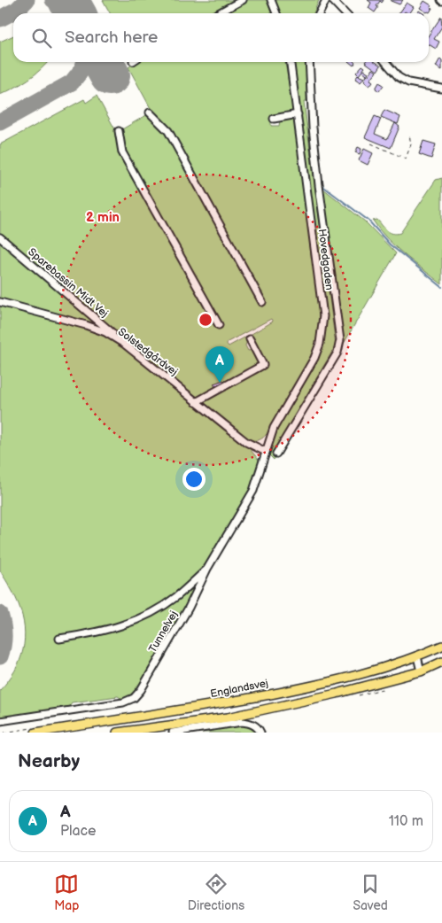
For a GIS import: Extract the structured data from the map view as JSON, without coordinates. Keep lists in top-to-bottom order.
{
  "streets": {
    "main road": ["Englandsvej"],
    "street": [
      "Hovedgaden",
      "Sparebassin Midt Vej",
      "Solstedgårdvej",
      "Tunnelvej"
    ]
  },
  "crossings": [
    ["Hovedgaden", "Solstedgårdvej"],
    ["Hovedgaden", "Tunnelvej"],
    ["Sparebassin Midt Vej", "Solstedgårdvej"],
    ["Solstedgårdvej", "Tunnelvej"]
  ],
  "page": {
    "search": "Search here",
    "pins": "A",
    "heading": "Nearby",
    "list": [
      {
        "mark": "A",
        "name": "A",
        "note": "Place",
        "value": "110 m"
      }
    ],
    "nav": ["Map", "Directions", "Saved"]
  },
  "rings": ["2 min"]
}
